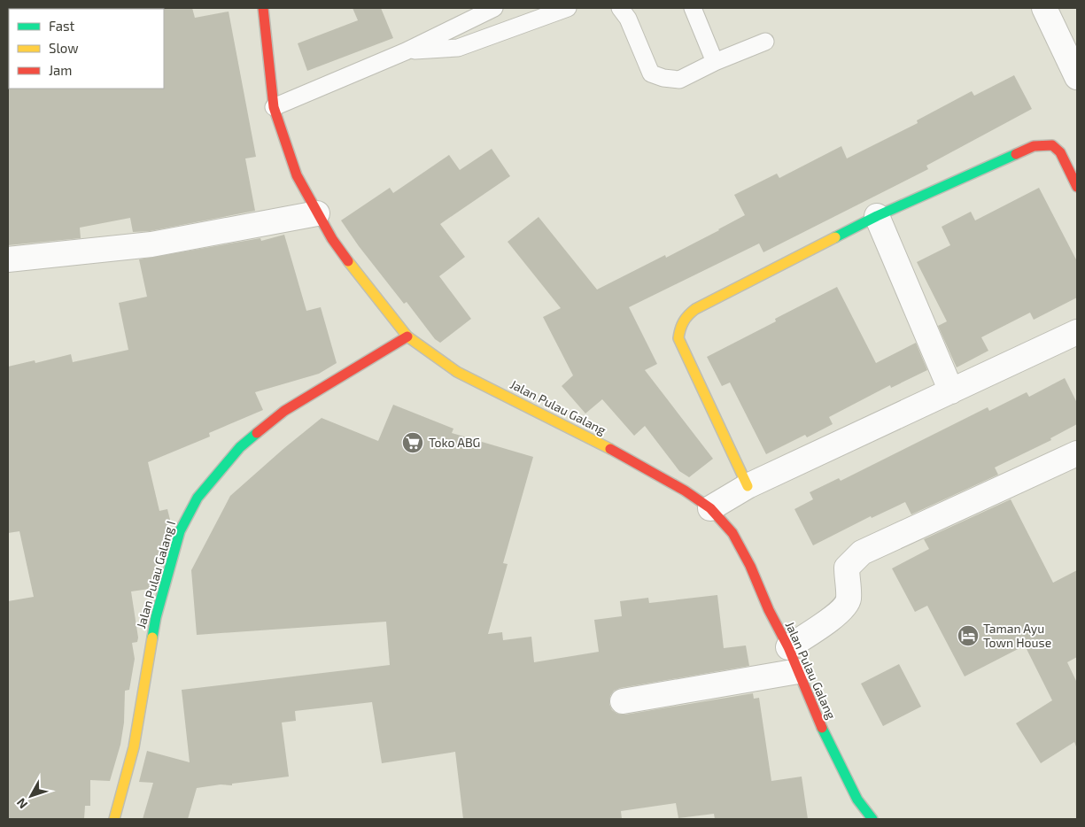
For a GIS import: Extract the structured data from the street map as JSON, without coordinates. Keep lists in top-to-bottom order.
{
  "streets": {
    "street": ["Jalan Pulau Galang", "Jalan Pulau Galang I"]
  },
  "crossings": [
    ["Jalan Pulau Galang", "Jalan Pulau Galang I"]
  ],
  "places": {
    "supermarket": ["Toko ABG"],
    "hotel": ["Taman Ayu Town House"]
  },
  "legend": ["Fast", "Slow", "Jam"],
  "north": "bottom left"
}
